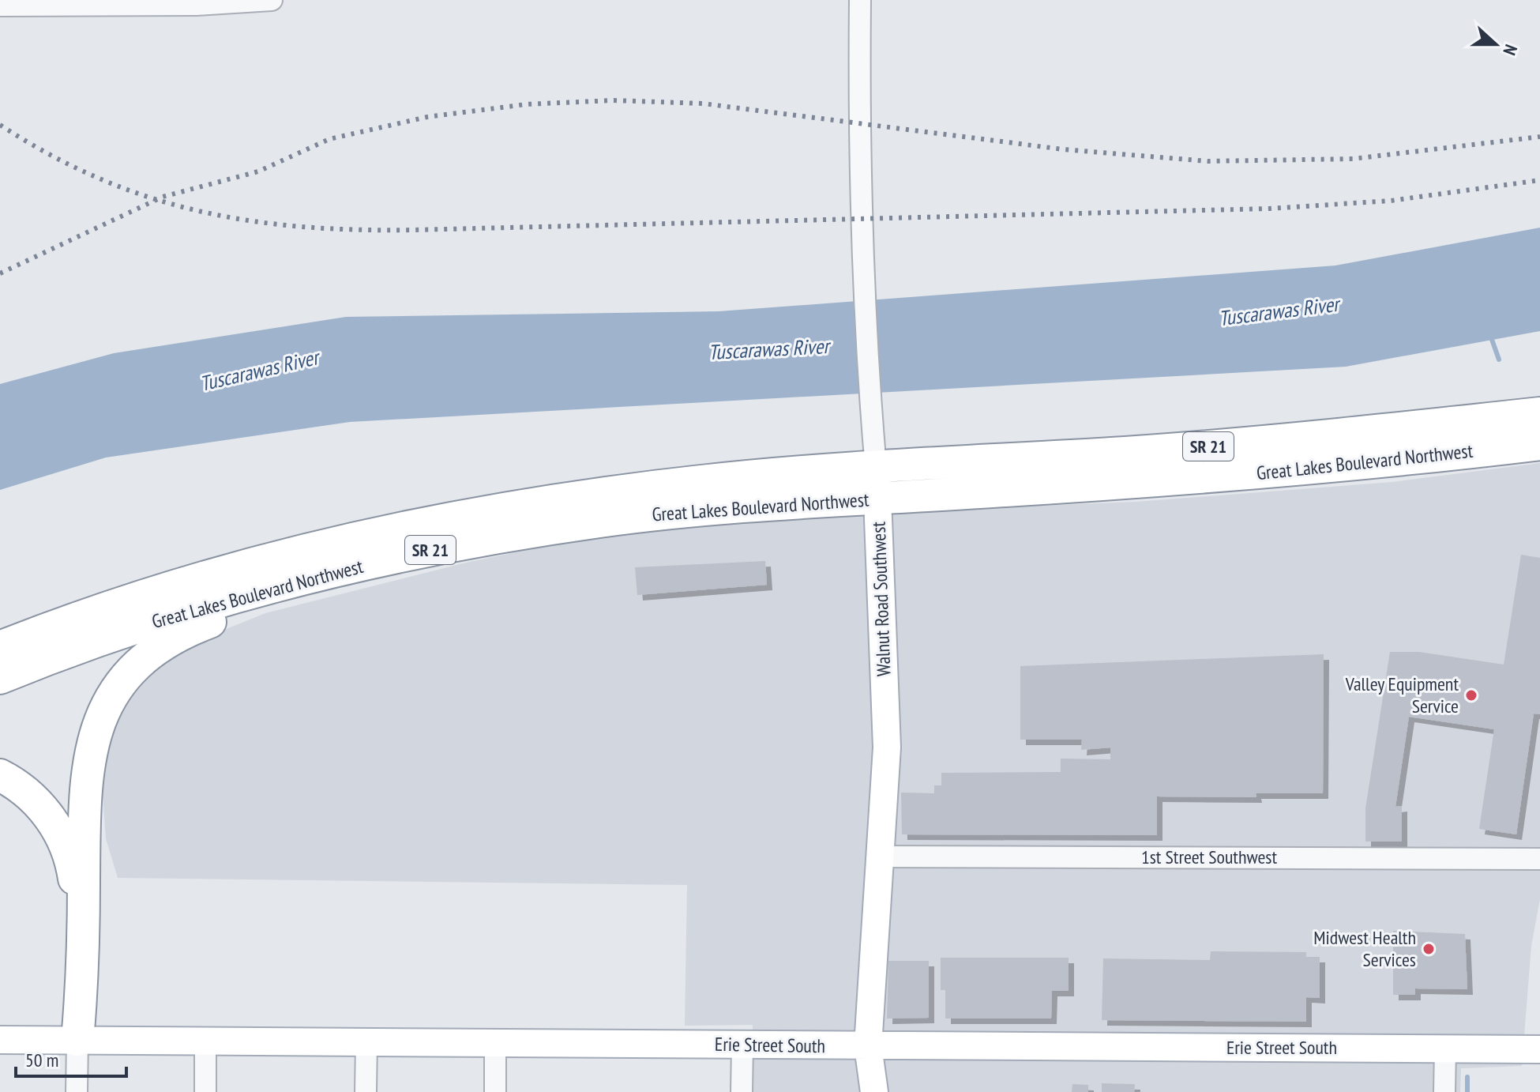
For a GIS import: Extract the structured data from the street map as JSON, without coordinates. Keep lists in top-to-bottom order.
{
  "streets": {
    "highway": ["SR 21", "Great Lakes Boulevard Northwest"],
    "main road": ["Walnut Road Southwest", "Erie Street South"],
    "street": ["1st Street Southwest"]
  },
  "crossings": [
    ["Great Lakes Boulevard Northwest", "Walnut Road Southwest"],
    ["Walnut Road Southwest", "1st Street Southwest"],
    ["Walnut Road Southwest", "Erie Street South"]
  ],
  "water": ["Tuscarawas River"],
  "places": ["Valley Equipment Service", "Midwest Health Services"],
  "scale_bar": "50 m",
  "north": "right"
}
